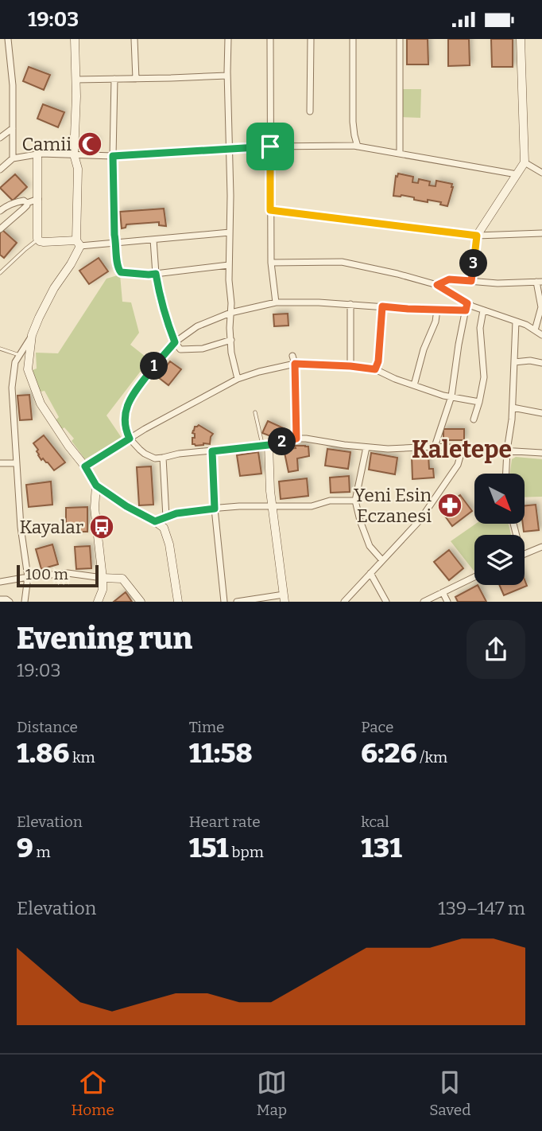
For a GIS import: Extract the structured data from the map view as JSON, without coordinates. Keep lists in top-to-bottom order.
{
  "districts": ["Kaletepe"],
  "places": {
    "mosque": ["Camii"],
    "pharmacy": ["Yeni Esin Eczanesi"],
    "bus stop": ["Kayalar"]
  },
  "scale_bar": "100 m",
  "north": "bottom right",
  "page": {
    "status": "19:03",
    "pins": ["3", "1", "2"],
    "scale": "100 m",
    "heading": ["Evening run", "19:03"],
    "stats": [
      ["Distance", "1.86 km"],
      ["Time", "11:58"],
      ["Pace", "6:26 /km"],
      ["Elevation", "9 m"],
      ["Heart rate", "151 bpm"],
      ["kcal", "131"]
    ],
    "chart": ["Elevation", "139–147 m"],
    "tabs": ["Home", "Map", "Saved"]
  }
}
